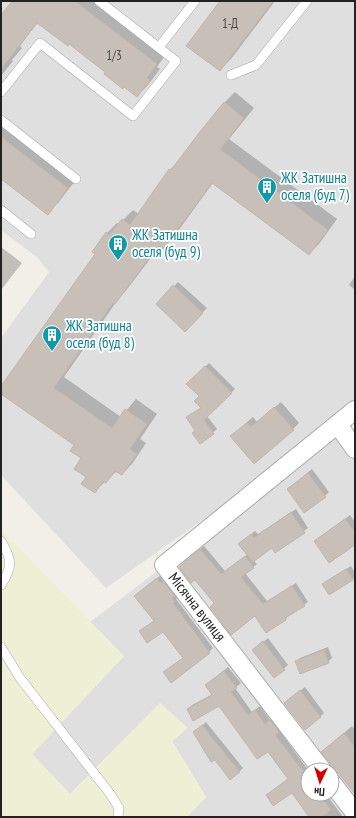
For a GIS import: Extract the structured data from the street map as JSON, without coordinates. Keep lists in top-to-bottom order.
{
  "streets": {
    "street": ["Місячна вулиця"]
  },
  "places": {
    "building": ["ЖК Затишна оселя (буд 7)", "ЖК Затишна оселя (буд 9)", "ЖК Затишна оселя (буд 8)"]
  },
  "house_numbers": ["1-Д", "1/3"],
  "north": "bottom"
}
